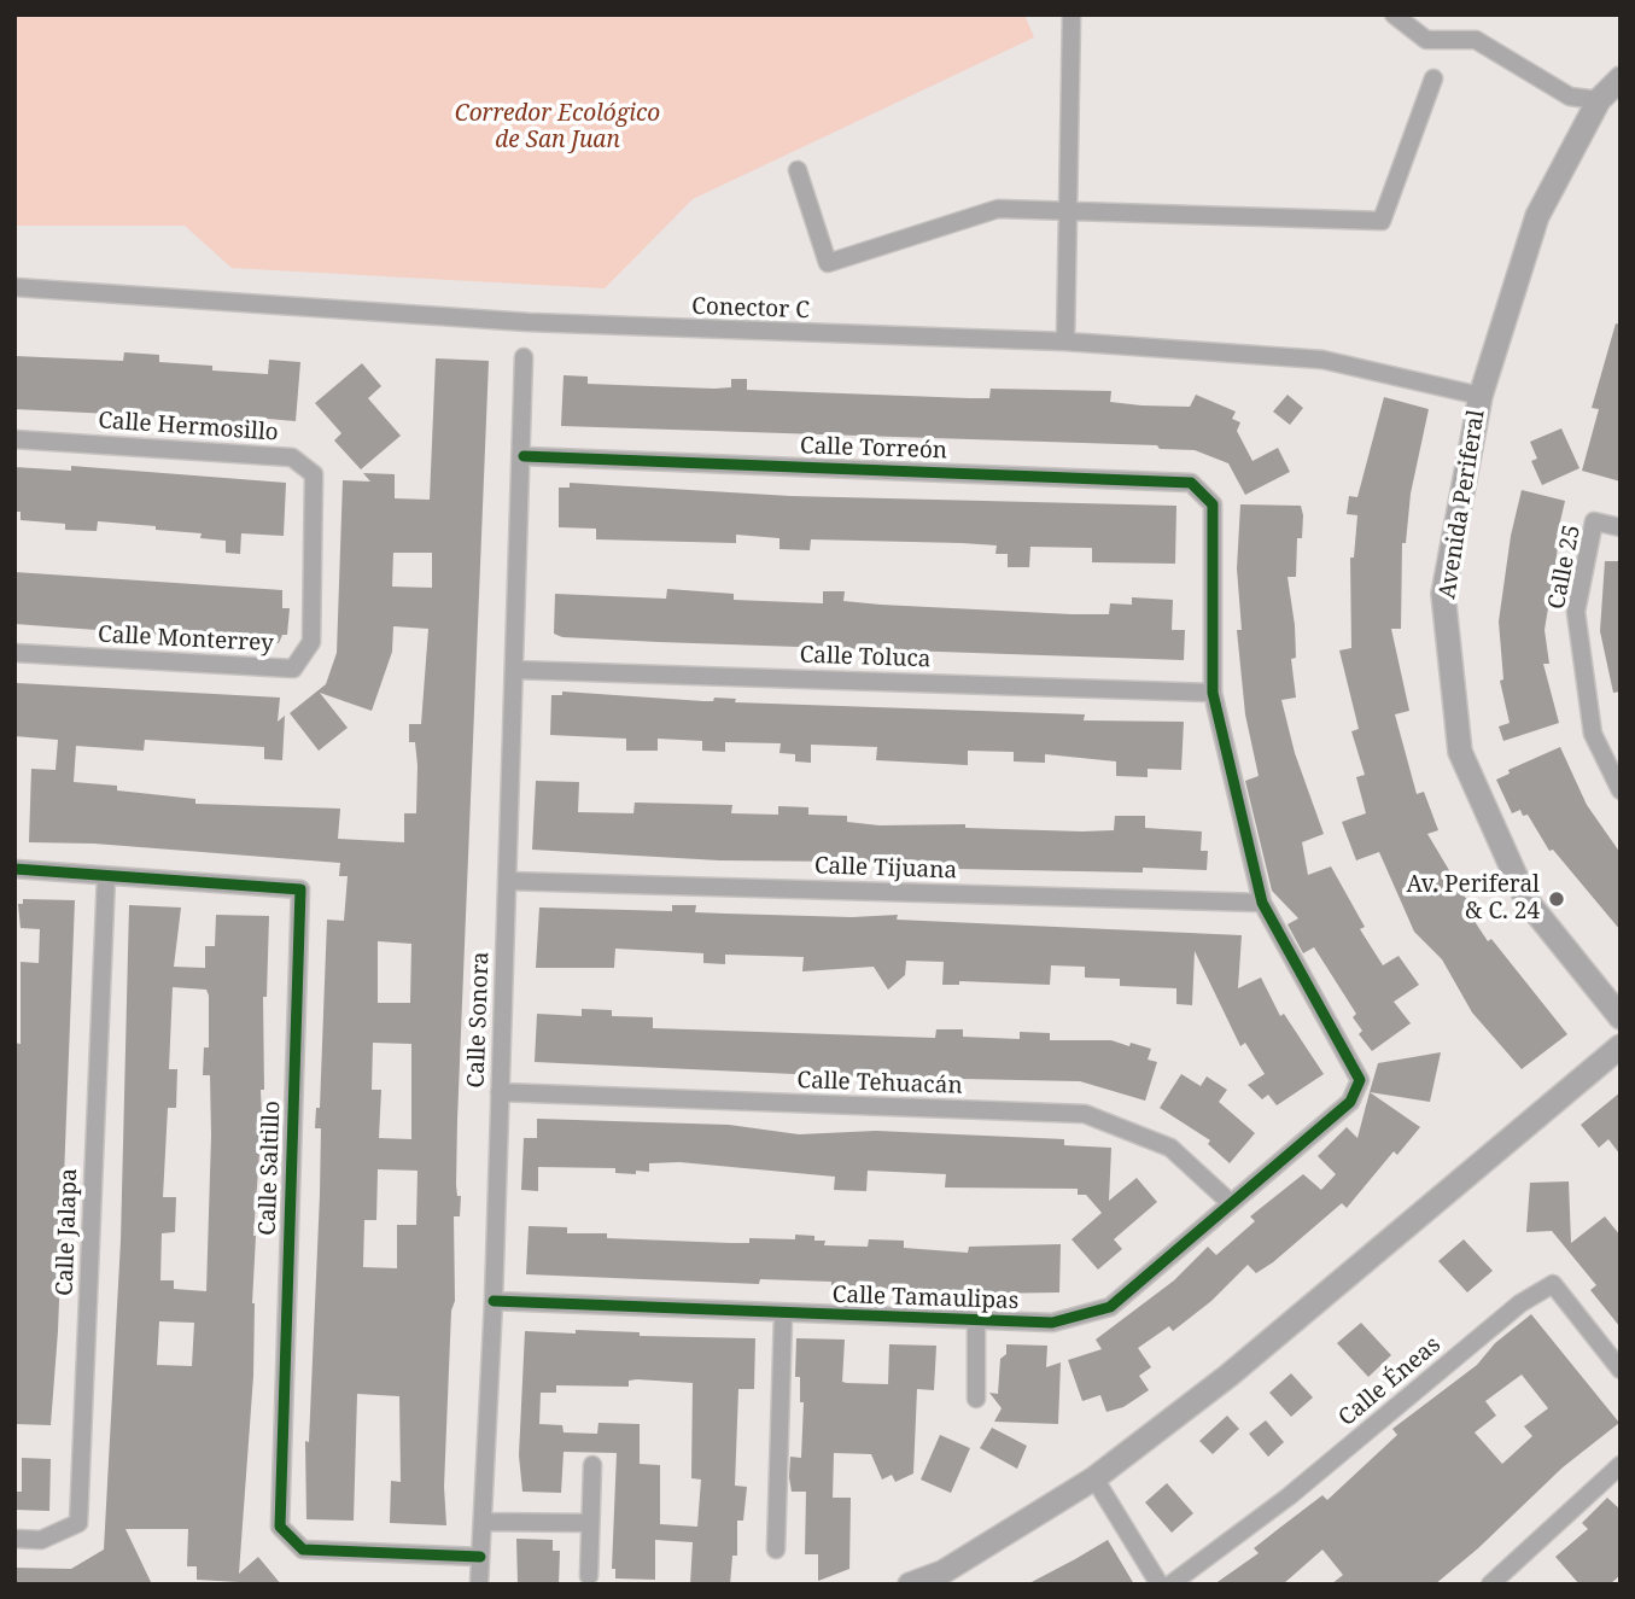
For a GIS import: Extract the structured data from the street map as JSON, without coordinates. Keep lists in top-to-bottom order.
{
  "streets": {
    "street": [
      "Conector C",
      "Calle Hermosillo",
      "Calle Torreón",
      "Avenida Periferal",
      "Calle 25",
      "Calle Monterrey",
      "Calle Toluca",
      "Calle Tijuana",
      "Calle Sonora",
      "Calle Tehuacán",
      "Calle Saltillo",
      "Calle Jalapa",
      "Calle Tamaulipas",
      "Calle Éneas"
    ]
  },
  "crossings": [
    ["Conector C", "Avenida Periferal"],
    ["Calle Hermosillo", "Calle Monterrey"],
    ["Calle Torreón", "Calle Toluca"],
    ["Calle Torreón", "Calle Sonora"],
    ["Calle Toluca", "Calle Sonora"],
    ["Calle Tijuana", "Calle Sonora"],
    ["Calle Tijuana", "Calle Tamaulipas"],
    ["Calle Sonora", "Calle Tehuacán"],
    ["Calle Sonora", "Calle Saltillo"],
    ["Calle Sonora", "Calle Tamaulipas"],
    ["Calle Tehuacán", "Calle Tamaulipas"],
    ["Calle Saltillo", "Calle Jalapa"]
  ],
  "parks": ["Corredor Ecológico de San Juan"],
  "places": ["Av. Periferal & C. 24"]
}
